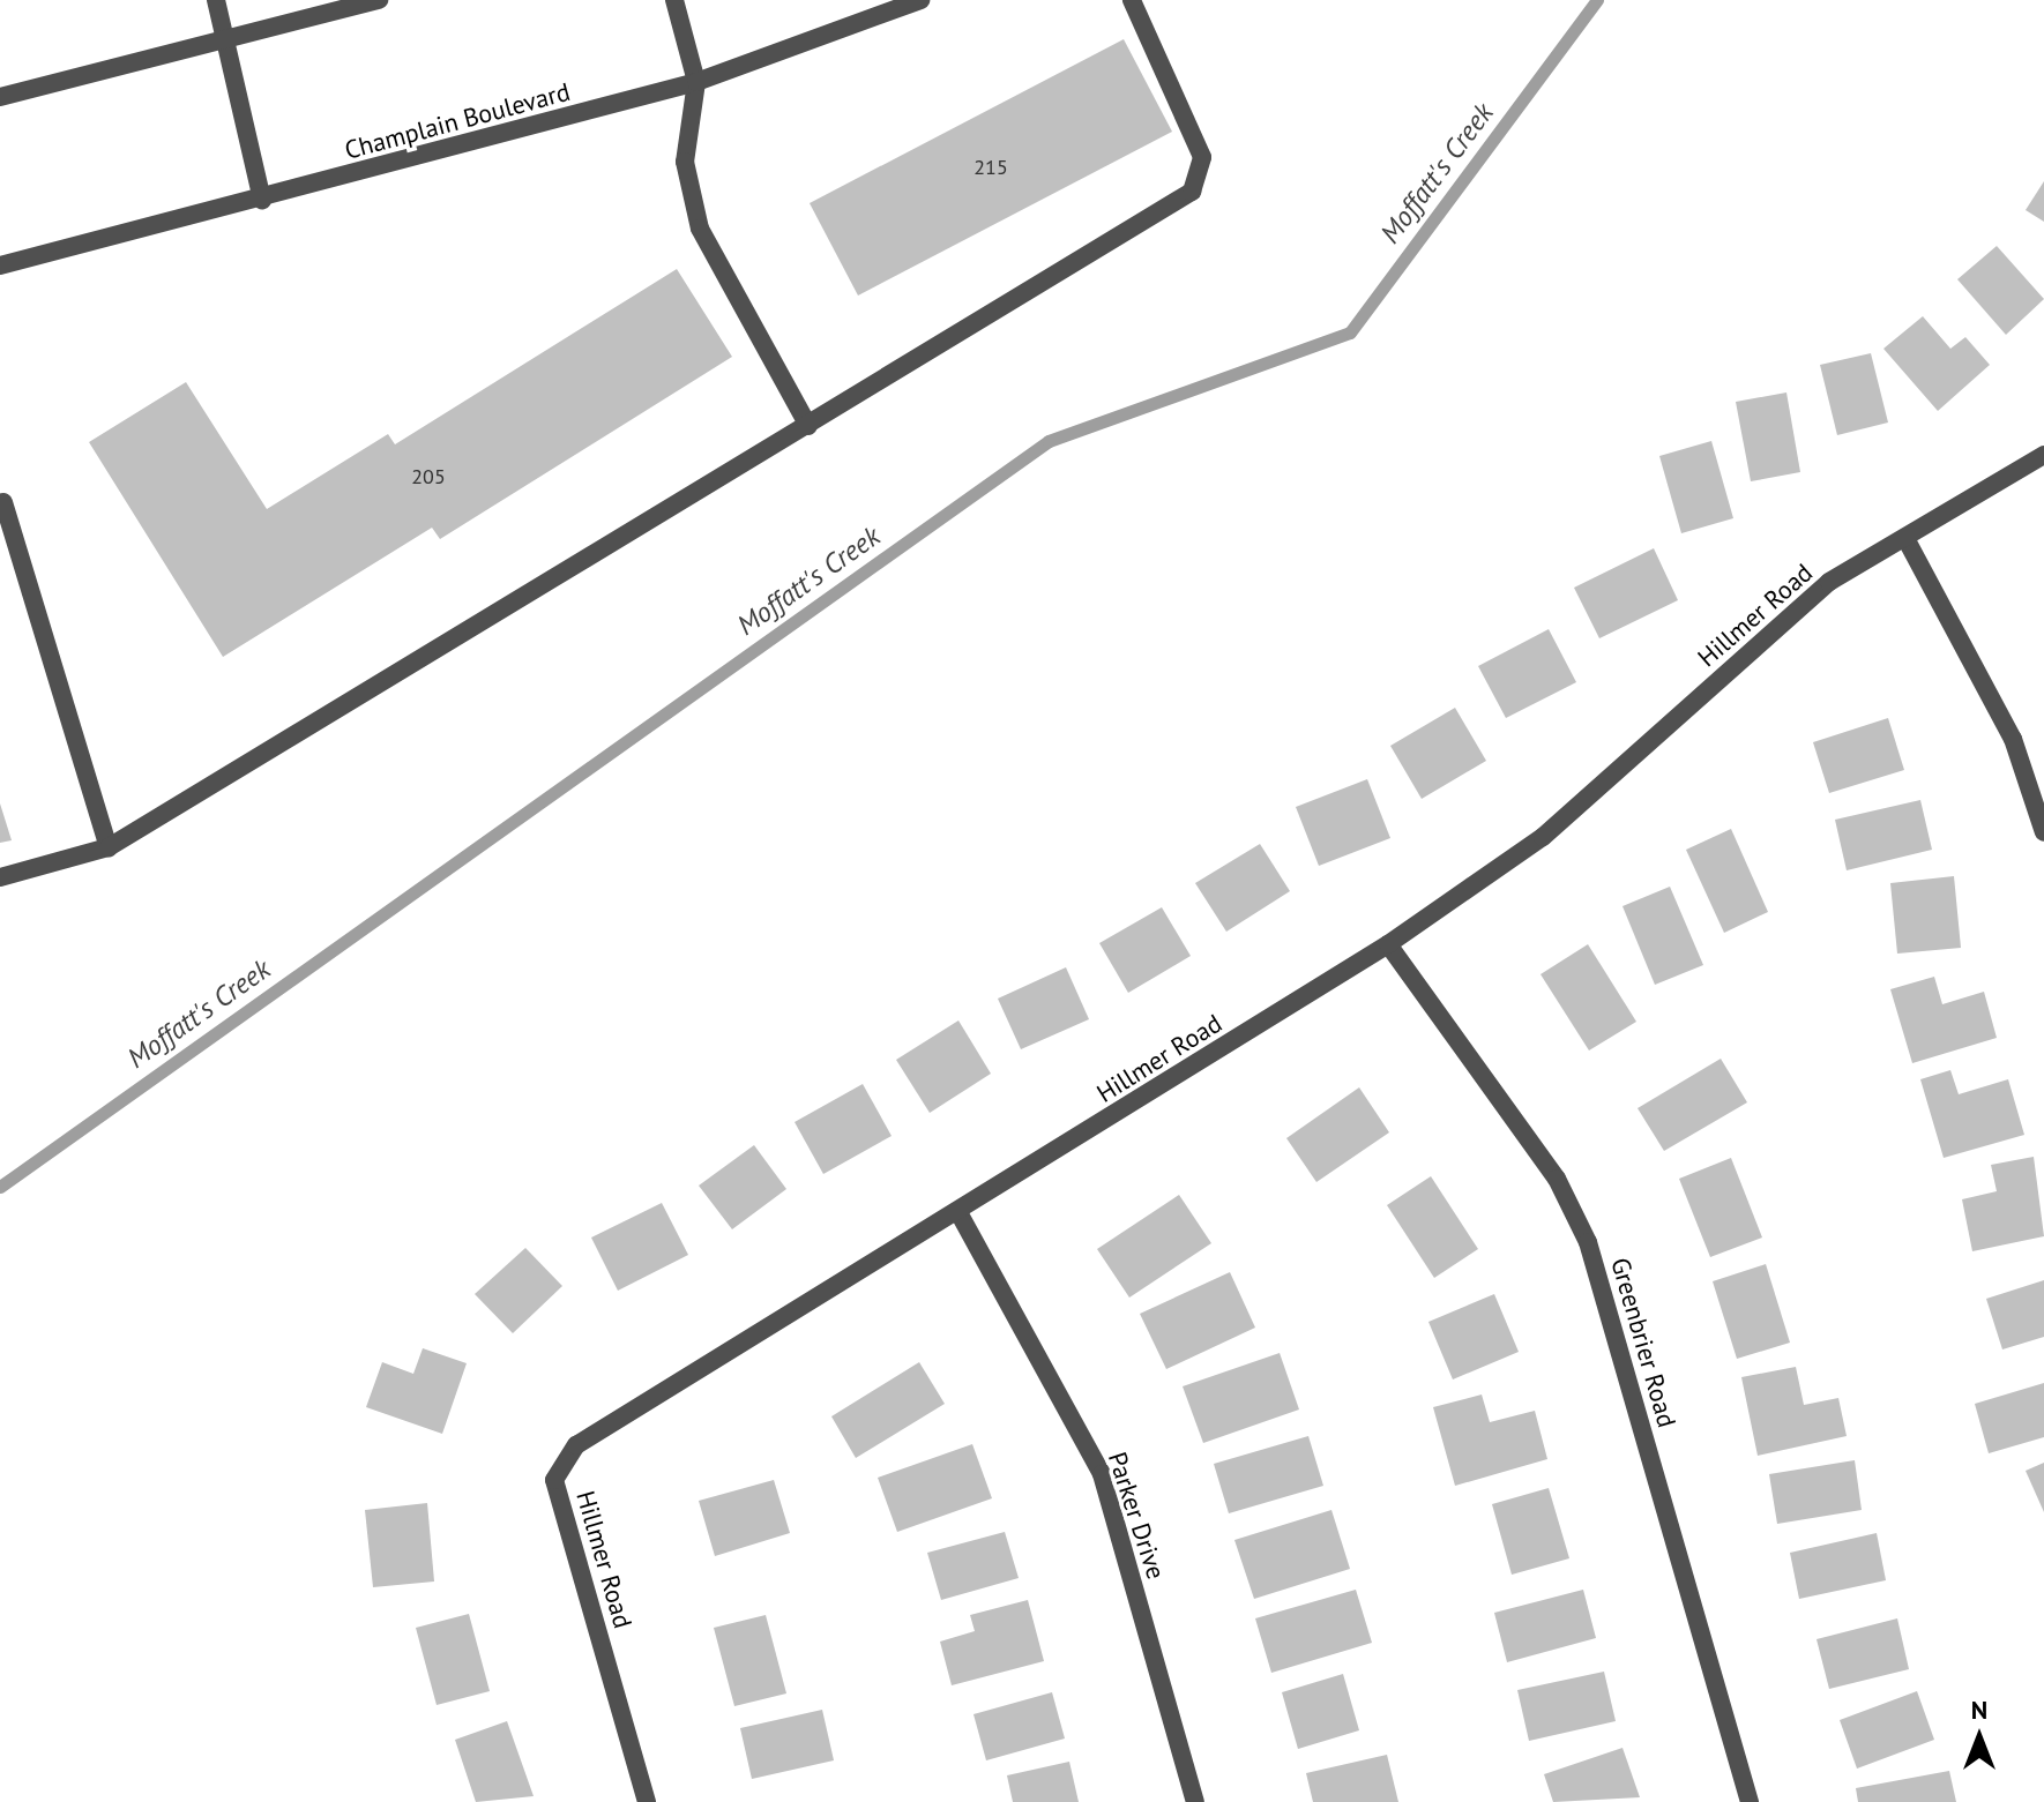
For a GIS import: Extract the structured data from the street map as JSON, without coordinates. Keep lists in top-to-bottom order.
{
  "streets": {
    "street": [
      "Champlain Boulevard",
      "Hillmer Road",
      "Greenbrier Road",
      "Parker Drive"
    ]
  },
  "crossings": [
    ["Hillmer Road", "Greenbrier Road"],
    ["Hillmer Road", "Parker Drive"]
  ],
  "water": ["Moffatt's Creek"],
  "house_numbers": ["215", "205"],
  "north": "top"
}
